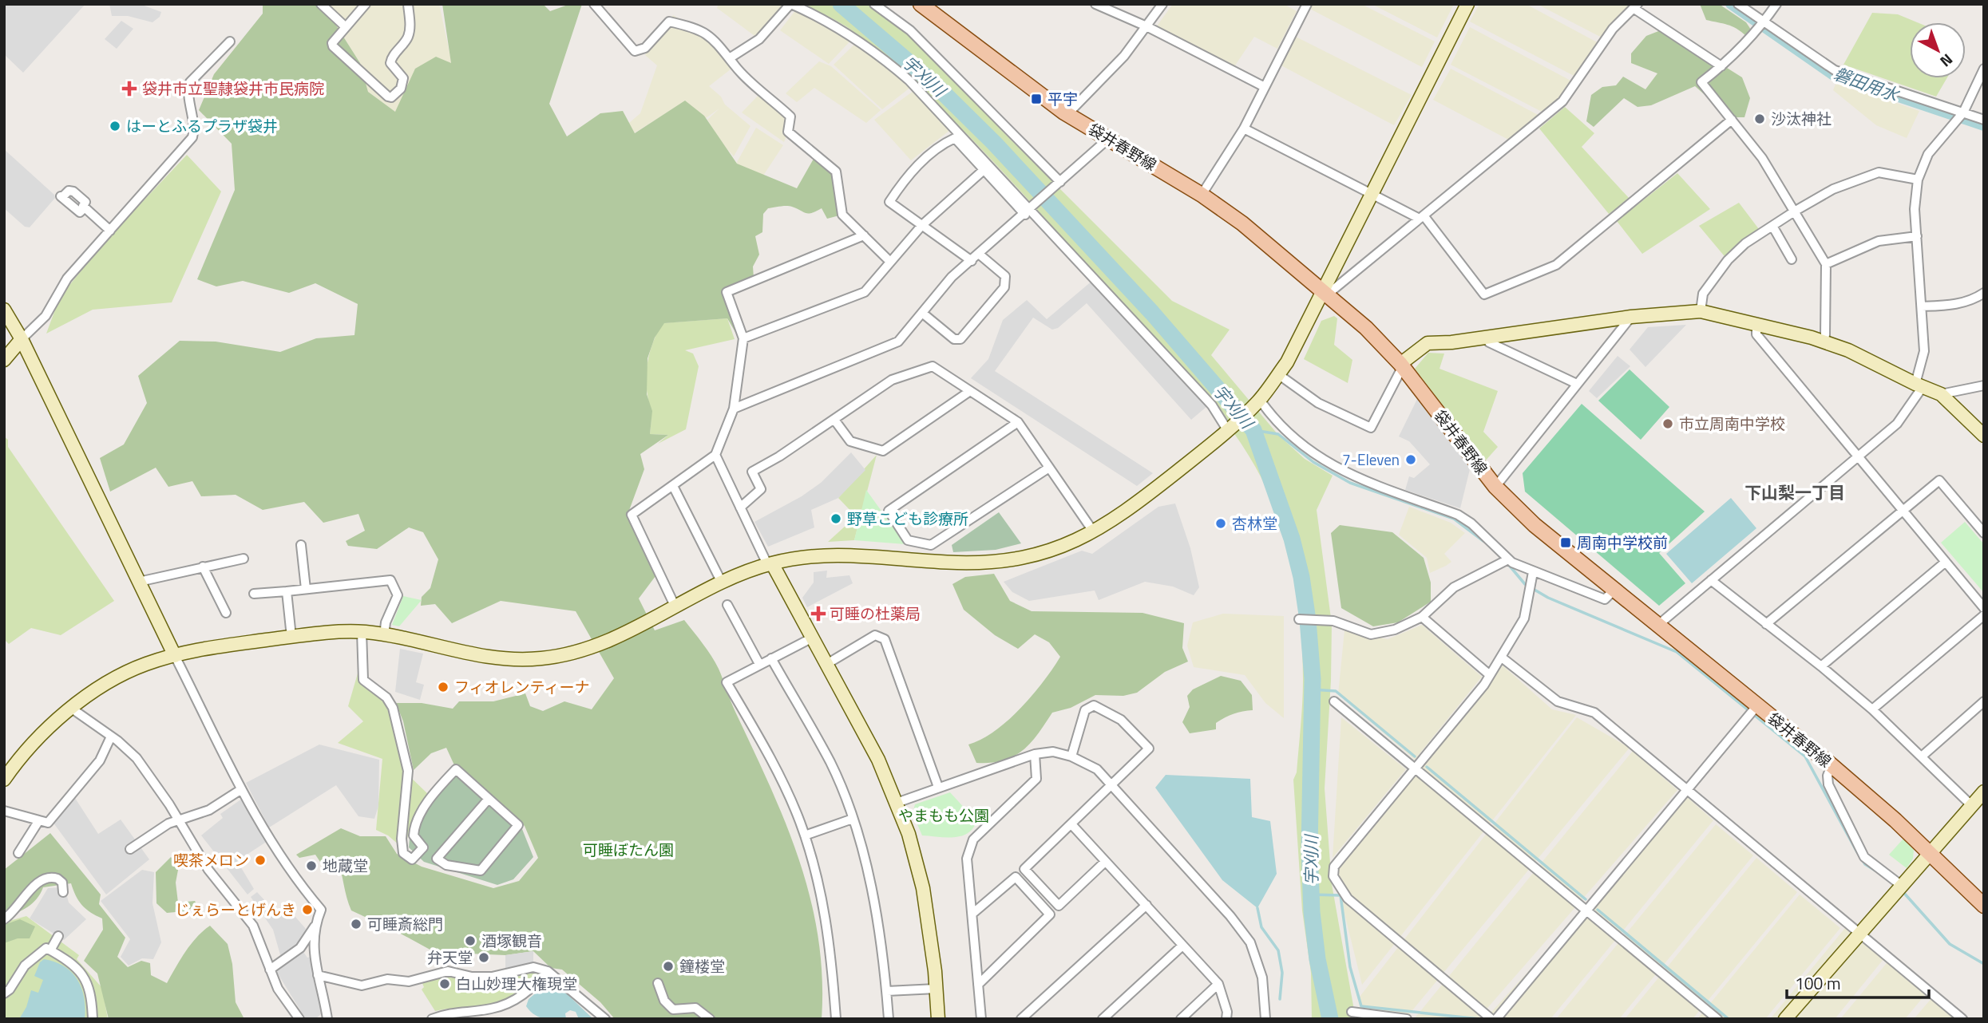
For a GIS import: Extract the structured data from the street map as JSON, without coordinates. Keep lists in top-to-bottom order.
{
  "streets": {
    "main road": ["袋井春野線"]
  },
  "districts": ["下山梨一丁目"],
  "water": ["宇刈川", "磐田用水"],
  "parks": ["やまもも公園", "可睡ぼたん園"],
  "places": {
    "health": ["袋井市立聖隷袋井市民病院", "可睡の杜薬局"],
    "transit": ["平宇", "周南中学校前"],
    "other": [
      "沙汰神社",
      "はーとふるプラザ袋井",
      "市立周南中学校",
      "7-Eleven",
      "野草こども診療所",
      "杏林堂",
      "フィオレンティーナ",
      "喫茶メロン",
      "地蔵堂",
      "じぇらーとげんき",
      "可睡斎総門",
      "酒塚観音",
      "弁天堂",
      "鐘楼堂",
      "白山妙理大権現堂"
    ]
  },
  "scale_bar": "100 m",
  "north": "bottom right"
}
